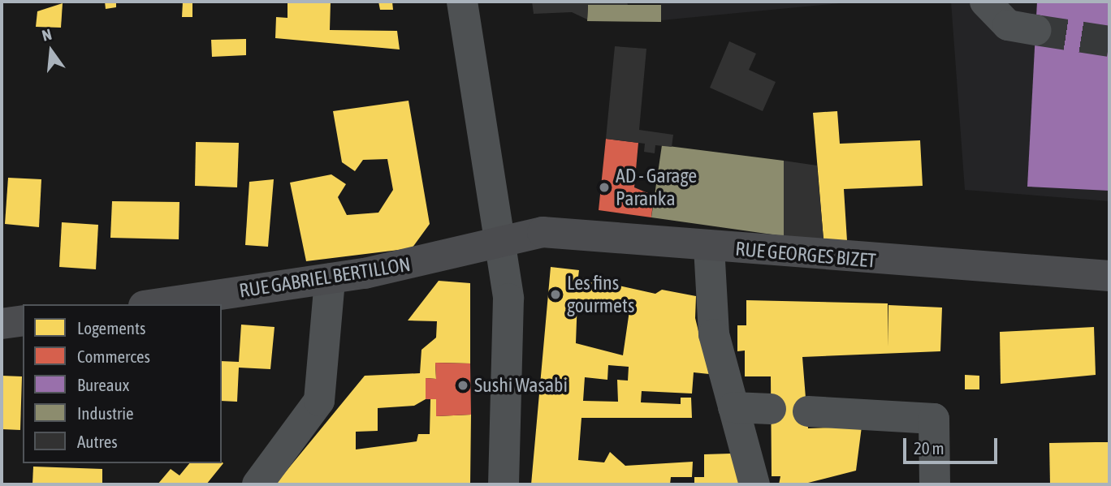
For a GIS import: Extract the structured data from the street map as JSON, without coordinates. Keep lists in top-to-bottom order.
{
  "streets": {
    "main road": ["RUE GEORGES BIZET", "RUE GABRIEL BERTILLON"]
  },
  "crossings": [
    ["RUE GEORGES BIZET", "RUE GABRIEL BERTILLON"]
  ],
  "places": ["AD - Garage Paranka", "Les fins gourmets", "Sushi Wasabi"],
  "legend": [
    "Logements",
    "Commerces",
    "Bureaux",
    "Industrie",
    "Autres"
  ],
  "scale_bar": "20 m",
  "north": "top"
}
